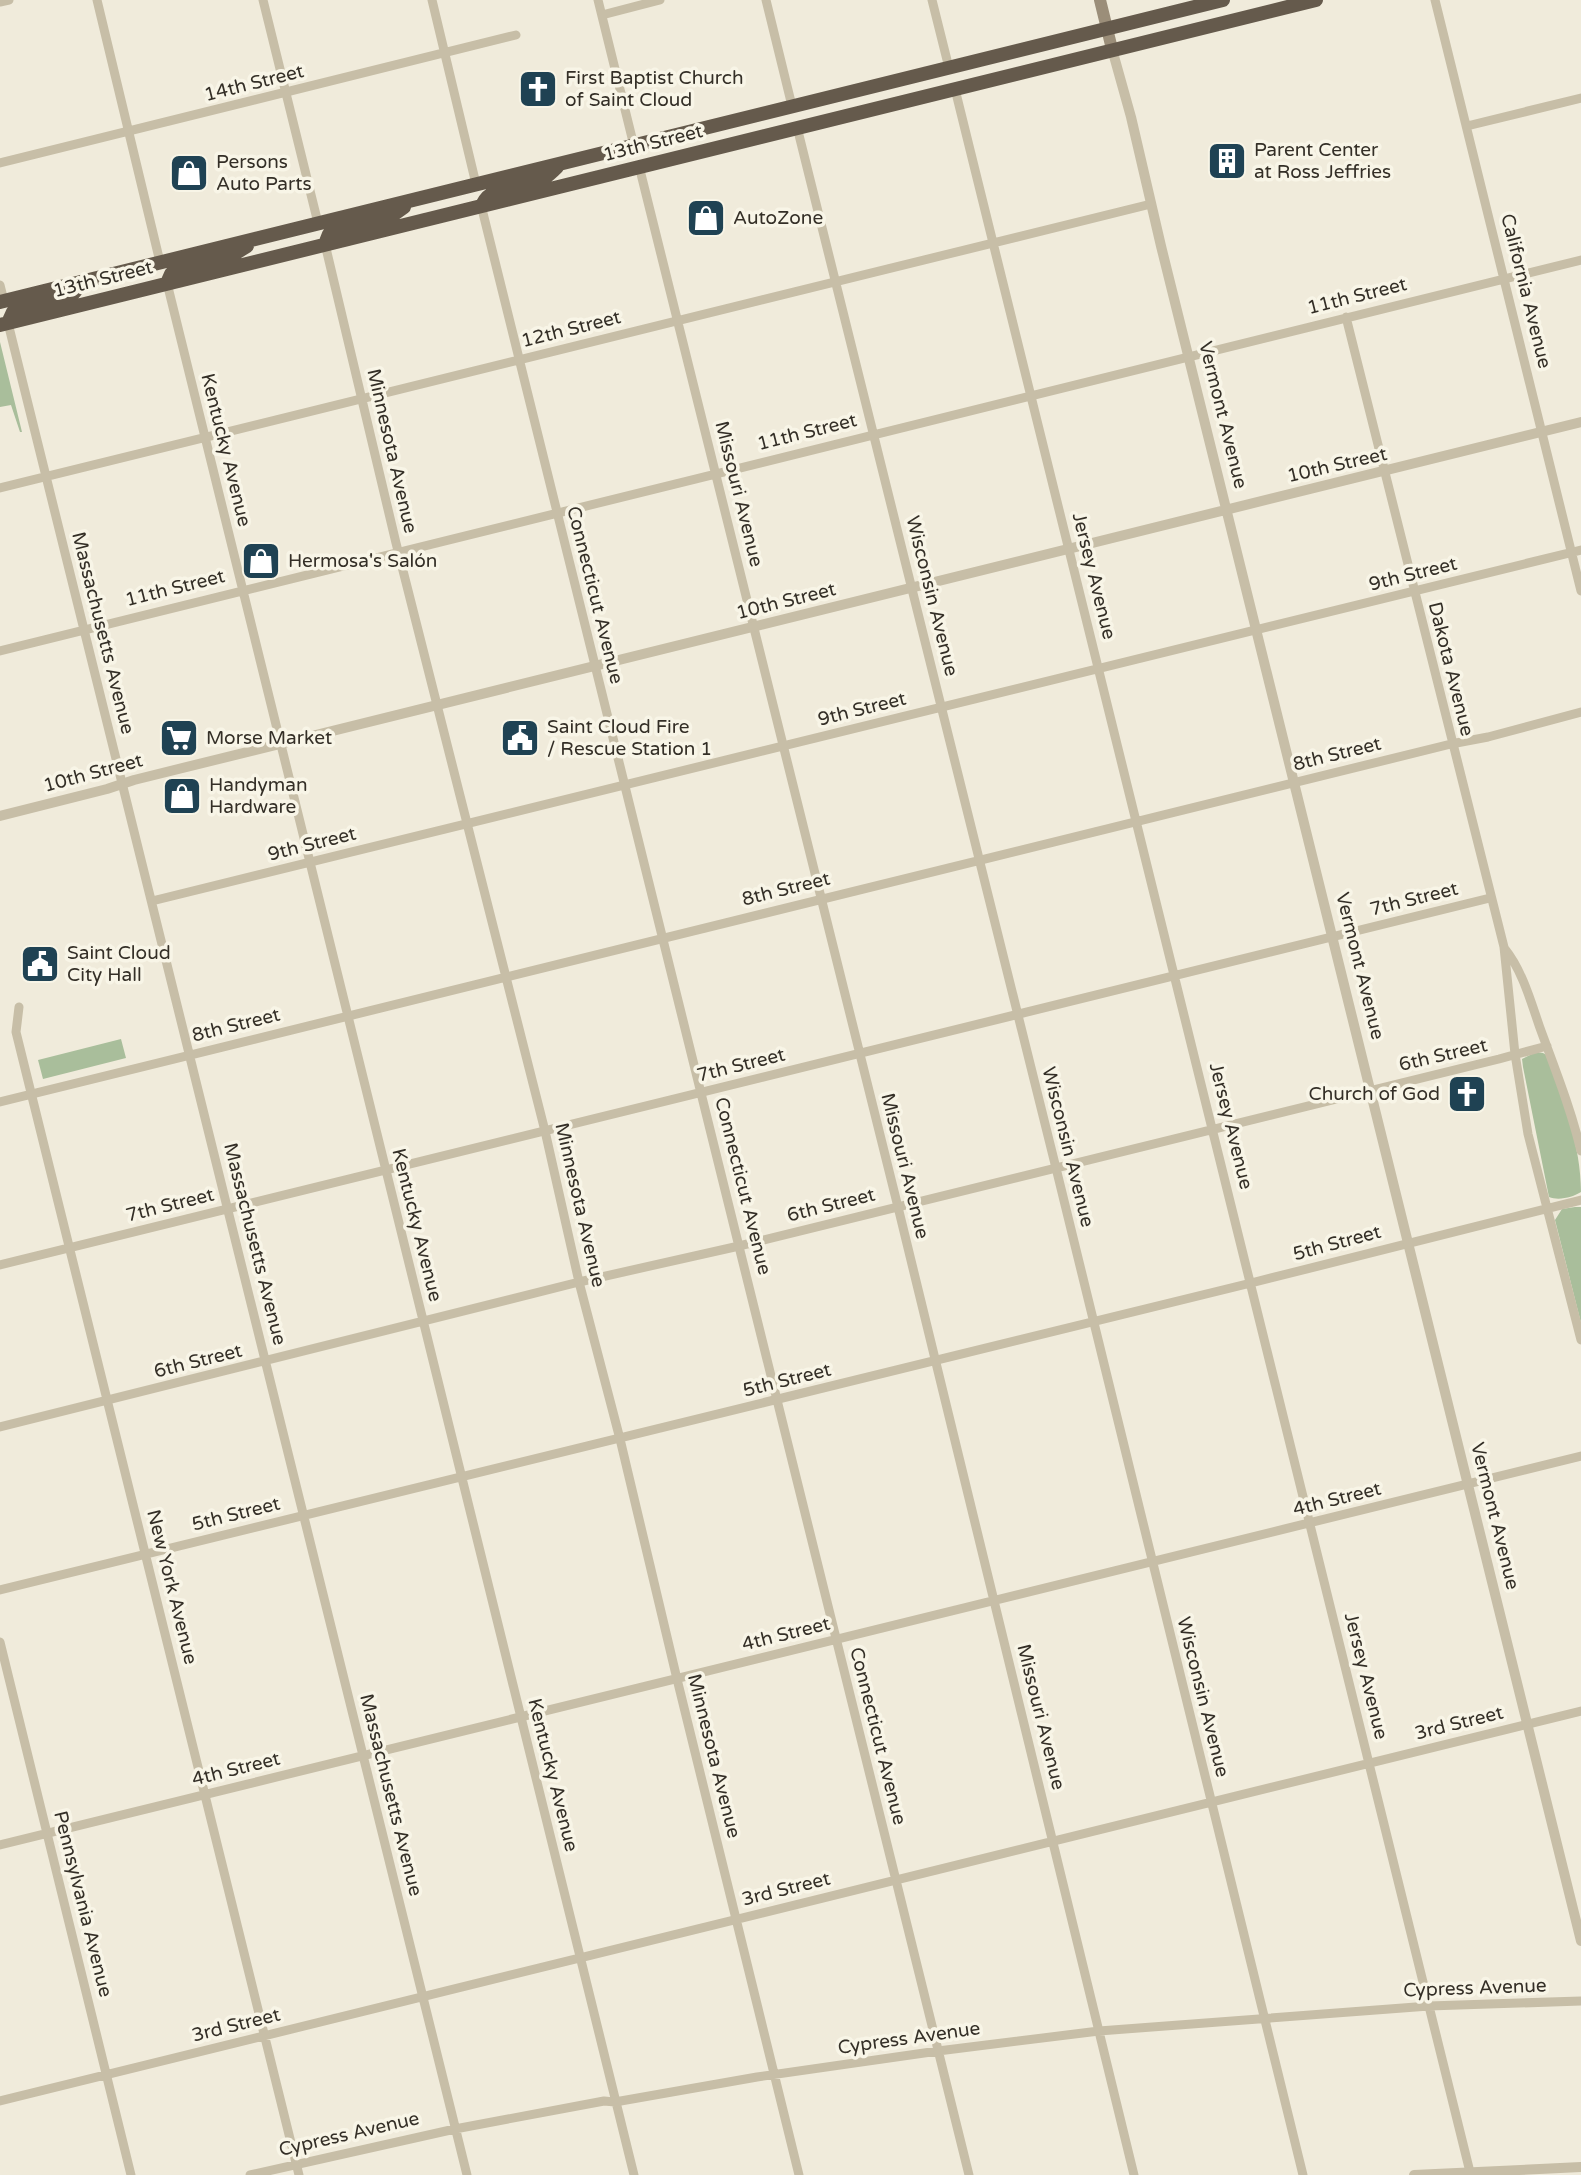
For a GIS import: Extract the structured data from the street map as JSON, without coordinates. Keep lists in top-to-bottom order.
{
  "streets": {
    "highway": ["13th Street"],
    "main road": ["Vermont Avenue"],
    "street": [
      "14th Street",
      "California Avenue",
      "11th Street",
      "12th Street",
      "Kentucky Avenue",
      "Minnesota Avenue",
      "10th Street",
      "Missouri Avenue",
      "9th Street",
      "Jersey Avenue",
      "Connecticut Avenue",
      "Wisconsin Avenue",
      "Massachusetts Avenue",
      "Dakota Avenue",
      "8th Street",
      "7th Street",
      "6th Street",
      "5th Street",
      "4th Street",
      "New York Avenue",
      "3rd Street",
      "Pennsylvania Avenue",
      "Cypress Avenue"
    ]
  },
  "crossings": [
    ["13th Street", "Vermont Avenue"],
    ["13th Street", "Kentucky Avenue"],
    ["13th Street", "Minnesota Avenue"],
    ["13th Street", "Missouri Avenue"],
    ["13th Street", "Jersey Avenue"],
    ["13th Street", "Connecticut Avenue"],
    ["13th Street", "Wisconsin Avenue"],
    ["13th Street", "Massachusetts Avenue"],
    ["California Avenue", "11th Street"],
    ["California Avenue", "10th Street"],
    ["California Avenue", "9th Street"],
    ["11th Street", "Vermont Avenue"],
    ["11th Street", "Kentucky Avenue"],
    ["11th Street", "Minnesota Avenue"],
    ["11th Street", "Missouri Avenue"],
    ["11th Street", "Jersey Avenue"],
    ["11th Street", "Connecticut Avenue"],
    ["11th Street", "Wisconsin Avenue"],
    ["11th Street", "Massachusetts Avenue"],
    ["11th Street", "Dakota Avenue"],
    ["12th Street", "Vermont Avenue"],
    ["12th Street", "Kentucky Avenue"],
    ["12th Street", "Minnesota Avenue"],
    ["12th Street", "Missouri Avenue"],
    ["12th Street", "Jersey Avenue"],
    ["12th Street", "Connecticut Avenue"],
    ["12th Street", "Wisconsin Avenue"],
    ["12th Street", "Massachusetts Avenue"],
    ["Vermont Avenue", "10th Street"],
    ["Vermont Avenue", "9th Street"],
    ["Vermont Avenue", "8th Street"],
    ["Vermont Avenue", "7th Street"],
    ["Vermont Avenue", "6th Street"],
    ["Vermont Avenue", "5th Street"],
    ["Vermont Avenue", "4th Street"],
    ["Vermont Avenue", "3rd Street"],
    ["Kentucky Avenue", "10th Street"],
    ["Kentucky Avenue", "9th Street"],
    ["Kentucky Avenue", "8th Street"],
    ["Kentucky Avenue", "7th Street"],
    ["Kentucky Avenue", "6th Street"],
    ["Kentucky Avenue", "5th Street"],
    ["Kentucky Avenue", "4th Street"],
    ["Kentucky Avenue", "3rd Street"],
    ["Kentucky Avenue", "Cypress Avenue"],
    ["Minnesota Avenue", "10th Street"],
    ["Minnesota Avenue", "9th Street"],
    ["Minnesota Avenue", "8th Street"],
    ["Minnesota Avenue", "7th Street"],
    ["Minnesota Avenue", "6th Street"],
    ["Minnesota Avenue", "5th Street"],
    ["Minnesota Avenue", "4th Street"],
    ["Minnesota Avenue", "3rd Street"],
    ["Minnesota Avenue", "Cypress Avenue"],
    ["10th Street", "Missouri Avenue"],
    ["10th Street", "Jersey Avenue"],
    ["10th Street", "Connecticut Avenue"],
    ["10th Street", "Wisconsin Avenue"],
    ["10th Street", "Massachusetts Avenue"],
    ["10th Street", "Dakota Avenue"],
    ["Missouri Avenue", "9th Street"],
    ["Missouri Avenue", "8th Street"],
    ["Missouri Avenue", "7th Street"],
    ["Missouri Avenue", "6th Street"],
    ["Missouri Avenue", "5th Street"],
    ["Missouri Avenue", "4th Street"],
    ["Missouri Avenue", "3rd Street"],
    ["Missouri Avenue", "Cypress Avenue"],
    ["9th Street", "Jersey Avenue"],
    ["9th Street", "Connecticut Avenue"],
    ["9th Street", "Wisconsin Avenue"],
    ["9th Street", "Massachusetts Avenue"],
    ["9th Street", "Dakota Avenue"],
    ["Jersey Avenue", "8th Street"],
    ["Jersey Avenue", "7th Street"],
    ["Jersey Avenue", "6th Street"],
    ["Jersey Avenue", "5th Street"],
    ["Jersey Avenue", "4th Street"],
    ["Jersey Avenue", "3rd Street"],
    ["Jersey Avenue", "Cypress Avenue"],
    ["Connecticut Avenue", "8th Street"],
    ["Connecticut Avenue", "7th Street"],
    ["Connecticut Avenue", "6th Street"],
    ["Connecticut Avenue", "5th Street"],
    ["Connecticut Avenue", "4th Street"],
    ["Connecticut Avenue", "3rd Street"],
    ["Connecticut Avenue", "Cypress Avenue"],
    ["Wisconsin Avenue", "8th Street"],
    ["Wisconsin Avenue", "7th Street"],
    ["Wisconsin Avenue", "6th Street"],
    ["Wisconsin Avenue", "5th Street"],
    ["Wisconsin Avenue", "4th Street"],
    ["Wisconsin Avenue", "3rd Street"],
    ["Wisconsin Avenue", "Cypress Avenue"],
    ["Massachusetts Avenue", "8th Street"],
    ["Massachusetts Avenue", "7th Street"],
    ["Massachusetts Avenue", "6th Street"],
    ["Massachusetts Avenue", "5th Street"],
    ["Massachusetts Avenue", "4th Street"],
    ["Massachusetts Avenue", "3rd Street"],
    ["Massachusetts Avenue", "Cypress Avenue"],
    ["Dakota Avenue", "8th Street"],
    ["Dakota Avenue", "7th Street"],
    ["Dakota Avenue", "6th Street"],
    ["Dakota Avenue", "5th Street"],
    ["8th Street", "New York Avenue"],
    ["7th Street", "New York Avenue"],
    ["6th Street", "New York Avenue"],
    ["5th Street", "New York Avenue"],
    ["4th Street", "New York Avenue"],
    ["4th Street", "Pennsylvania Avenue"],
    ["New York Avenue", "3rd Street"],
    ["New York Avenue", "Cypress Avenue"],
    ["3rd Street", "Pennsylvania Avenue"]
  ],
  "places": {
    "church": ["First Baptist Church of Saint Cloud", "Church of God"],
    "building": ["Parent Center at Ross Jeffries"],
    "shop": [
      "Persons Auto Parts",
      "AutoZone",
      "Hermosa's Salón",
      "Handyman Hardware"
    ],
    "supermarket": ["Morse Market"],
    "public building": ["Saint Cloud Fire / Rescue Station 1", "Saint Cloud City Hall"]
  }
}
